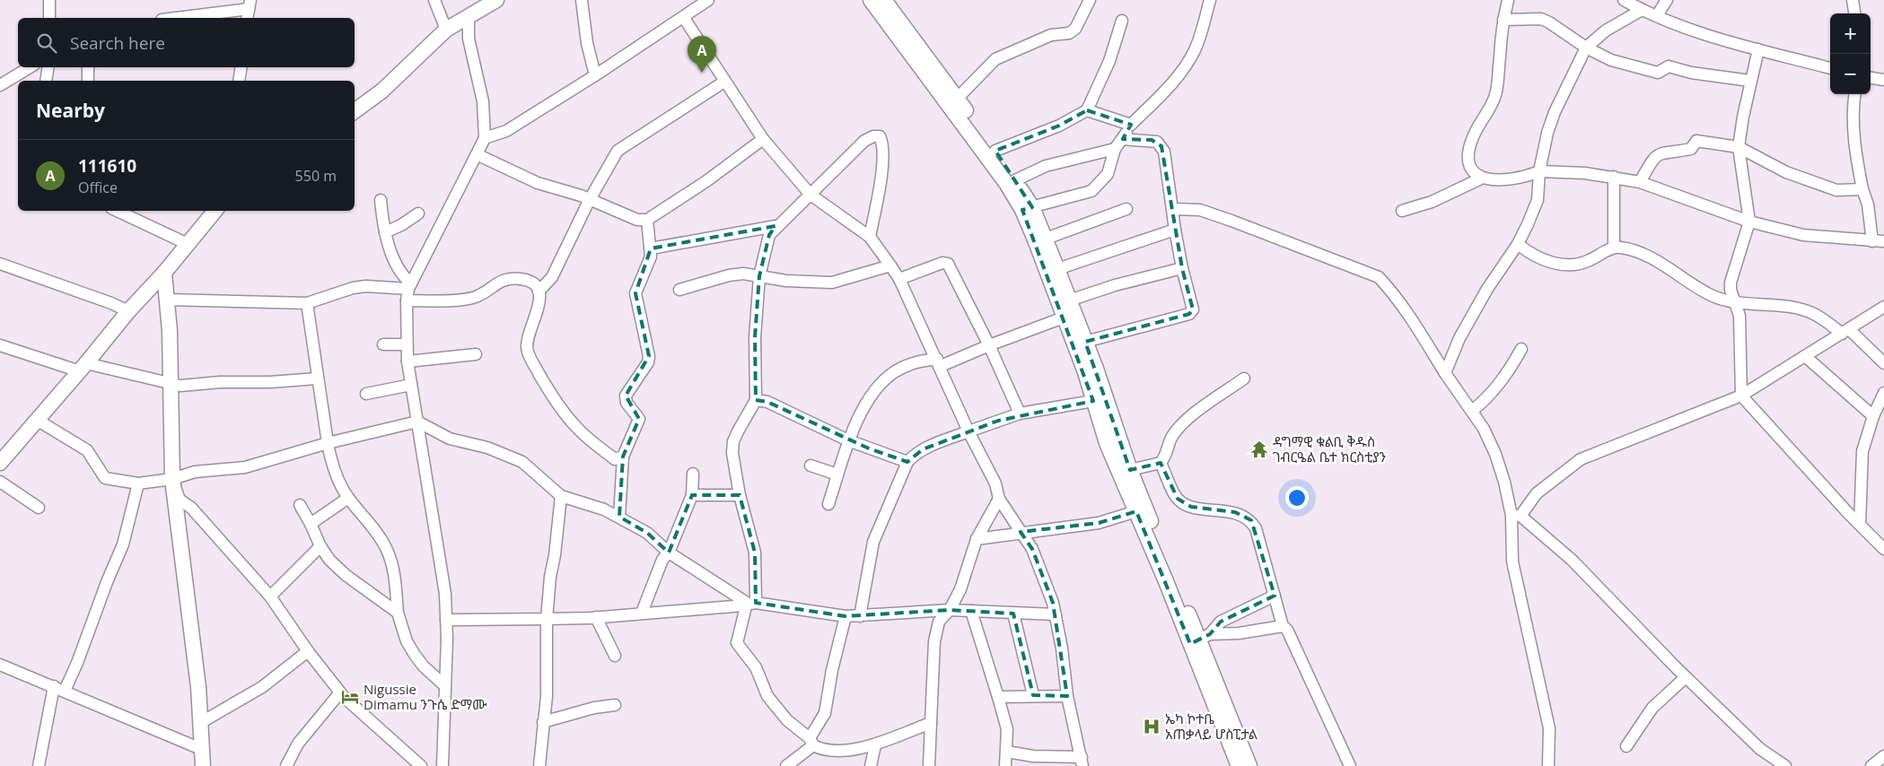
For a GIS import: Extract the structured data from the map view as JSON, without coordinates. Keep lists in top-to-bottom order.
{
  "places": {
    "temple": ["ዳግማዊ ቁልቢ ቅዱስ ገብርዔል ቤተ ክርስቲያን"],
    "hotel": ["Nigussie Dimamu ንጉሴ ድማሙ"],
    "hospital": ["ኤካ ኮተቤ አጠቃላይ ሆስፒታል"]
  },
  "page": {
    "map_buttons": ["+", "−"],
    "search": "Search here",
    "pins": "A",
    "heading": "Nearby",
    "list": [
      {
        "mark": "A",
        "name": "111610",
        "note": "Office",
        "value": "550 m"
      }
    ]
  }
}
